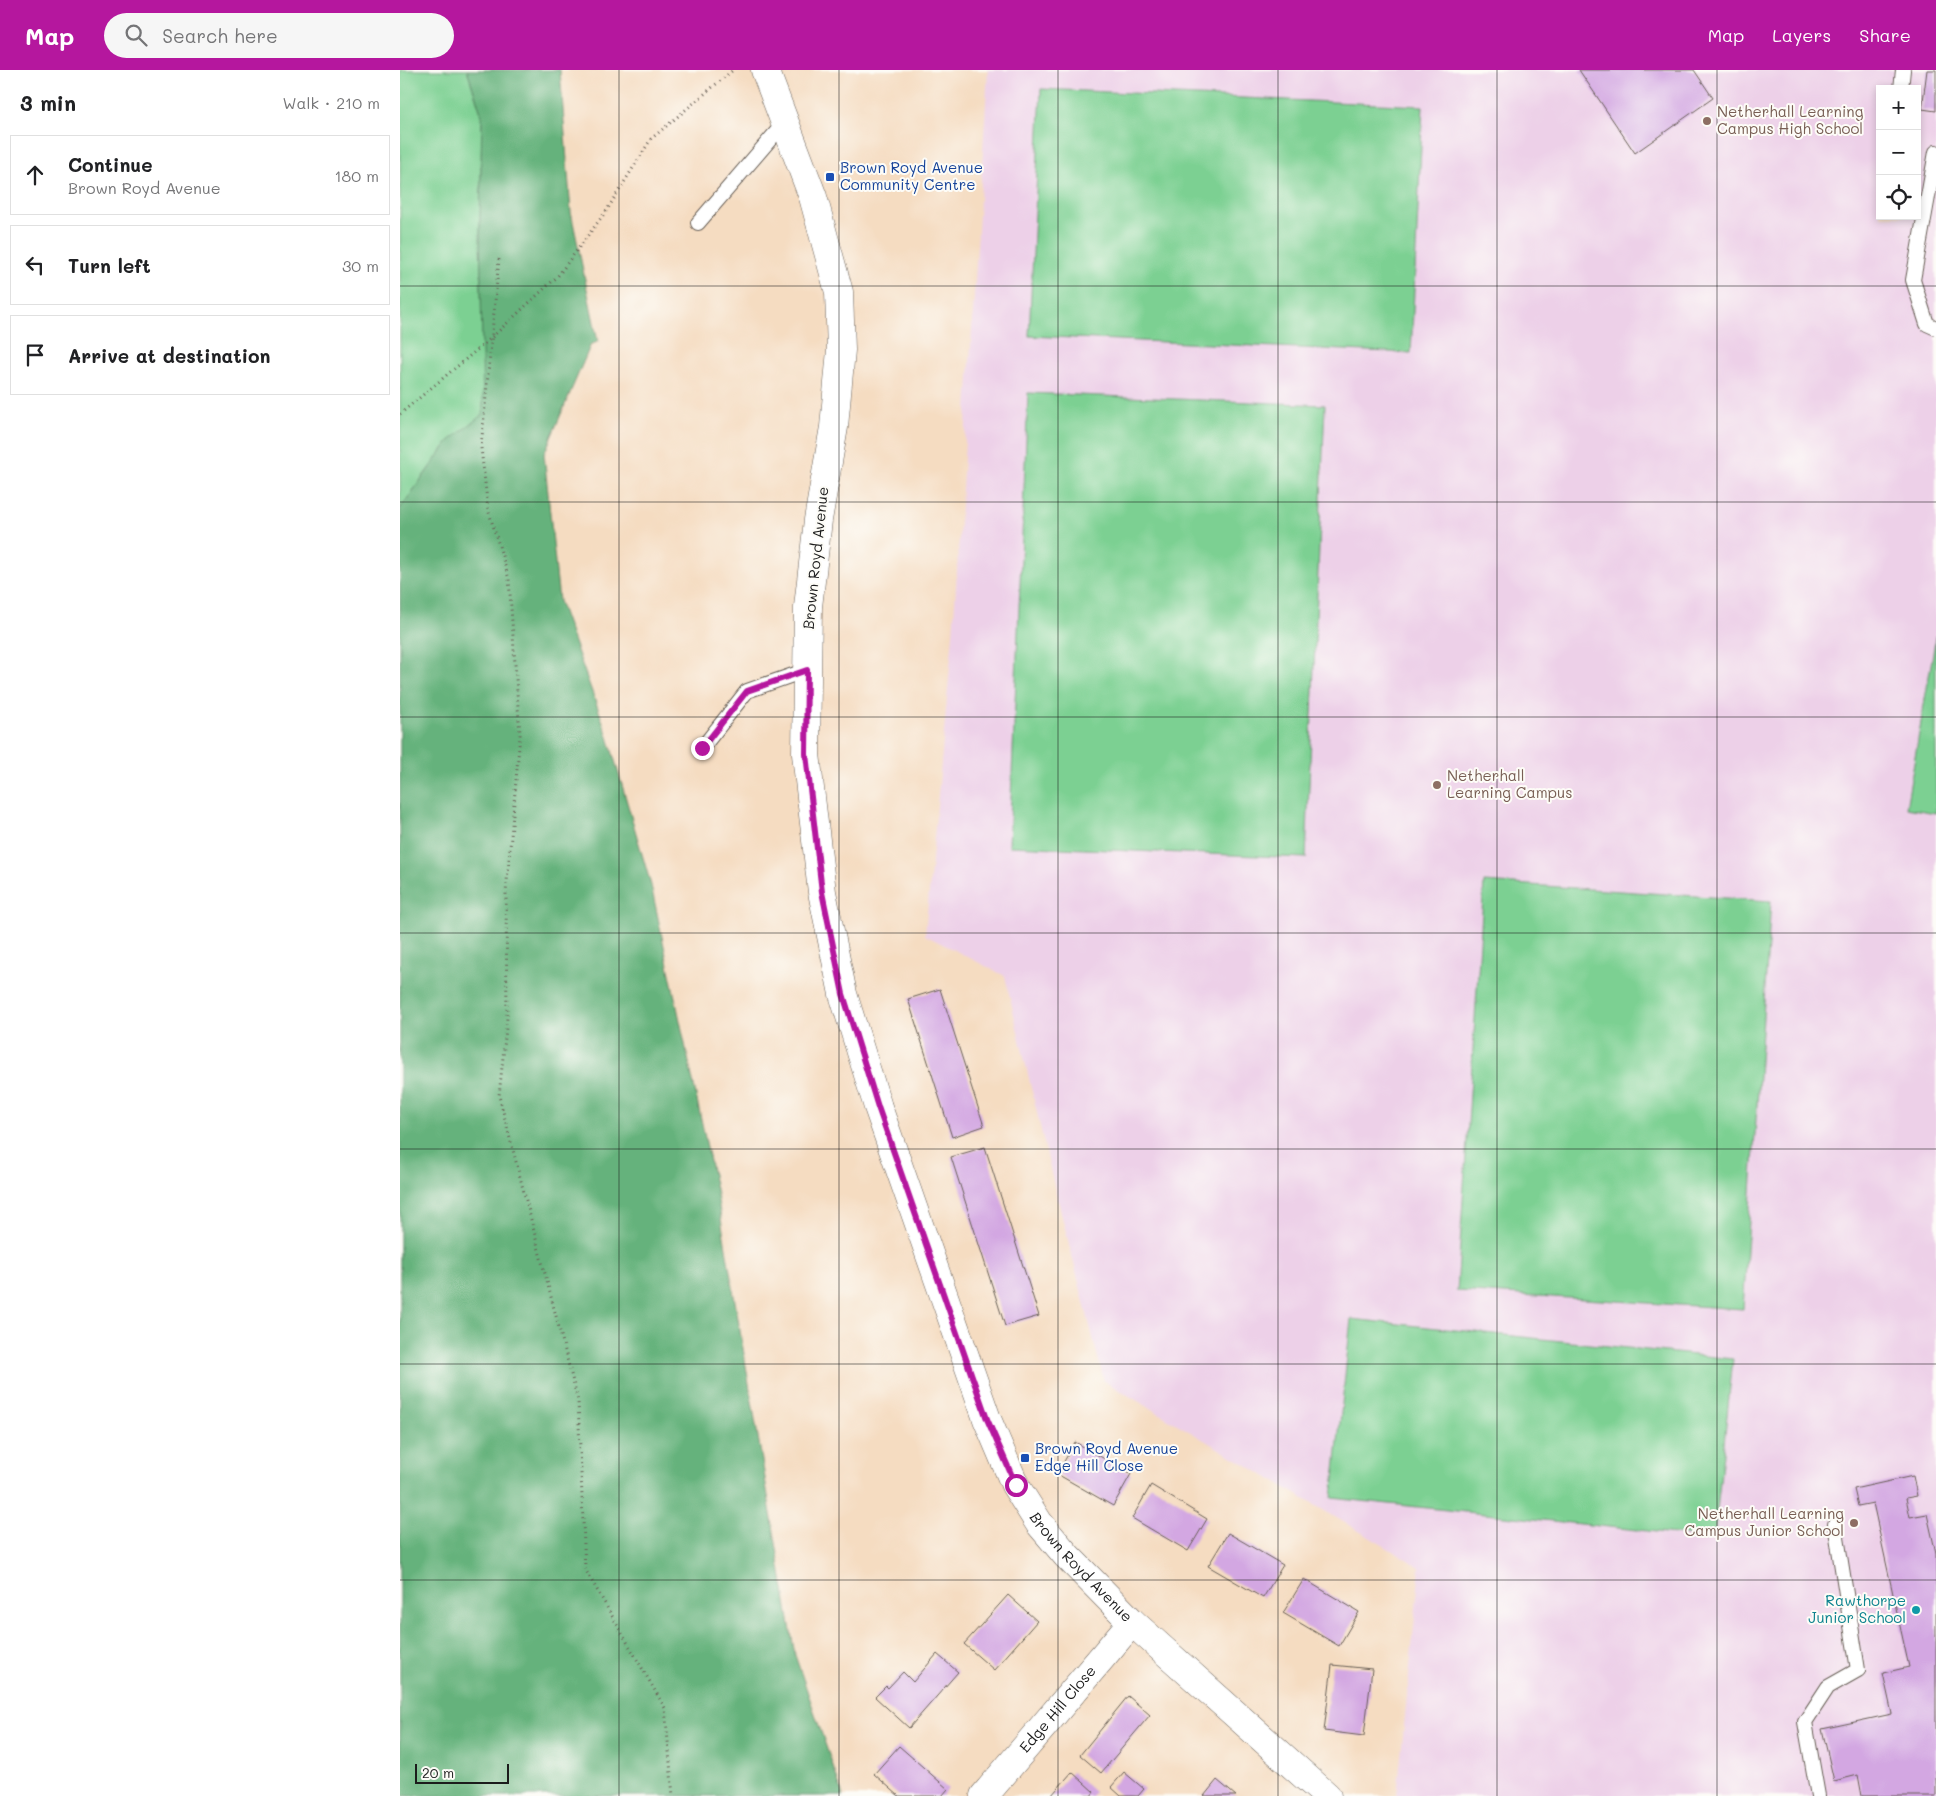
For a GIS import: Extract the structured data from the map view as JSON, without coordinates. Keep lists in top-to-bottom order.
{
  "streets": {
    "street": ["Brown Royd Avenue", "Edge Hill Close"]
  },
  "crossings": [
    ["Brown Royd Avenue", "Edge Hill Close"]
  ],
  "places": {
    "other": [
      "Netherhall Learning Campus High School",
      "Netherhall Learning Campus",
      "Netherhall Learning Campus Junior School",
      "Rawthorpe Junior School"
    ],
    "transit": ["Brown Royd Avenue Community Centre", "Brown Royd Avenue Edge Hill Close"]
  },
  "scale_bar": "20 m",
  "page": {
    "header": "Map",
    "search": "Search here",
    "nav": ["Map", "Layers", "Share"],
    "heading": ["3 min", "Walk · 210 m"],
    "map_buttons": ["+", "−"],
    "list": [
      ["Continue", "Brown Royd Avenue", "180 m"],
      ["Turn left", "30 m"],
      "Arrive at destination"
    ],
    "scale": "20 m"
  }
}
